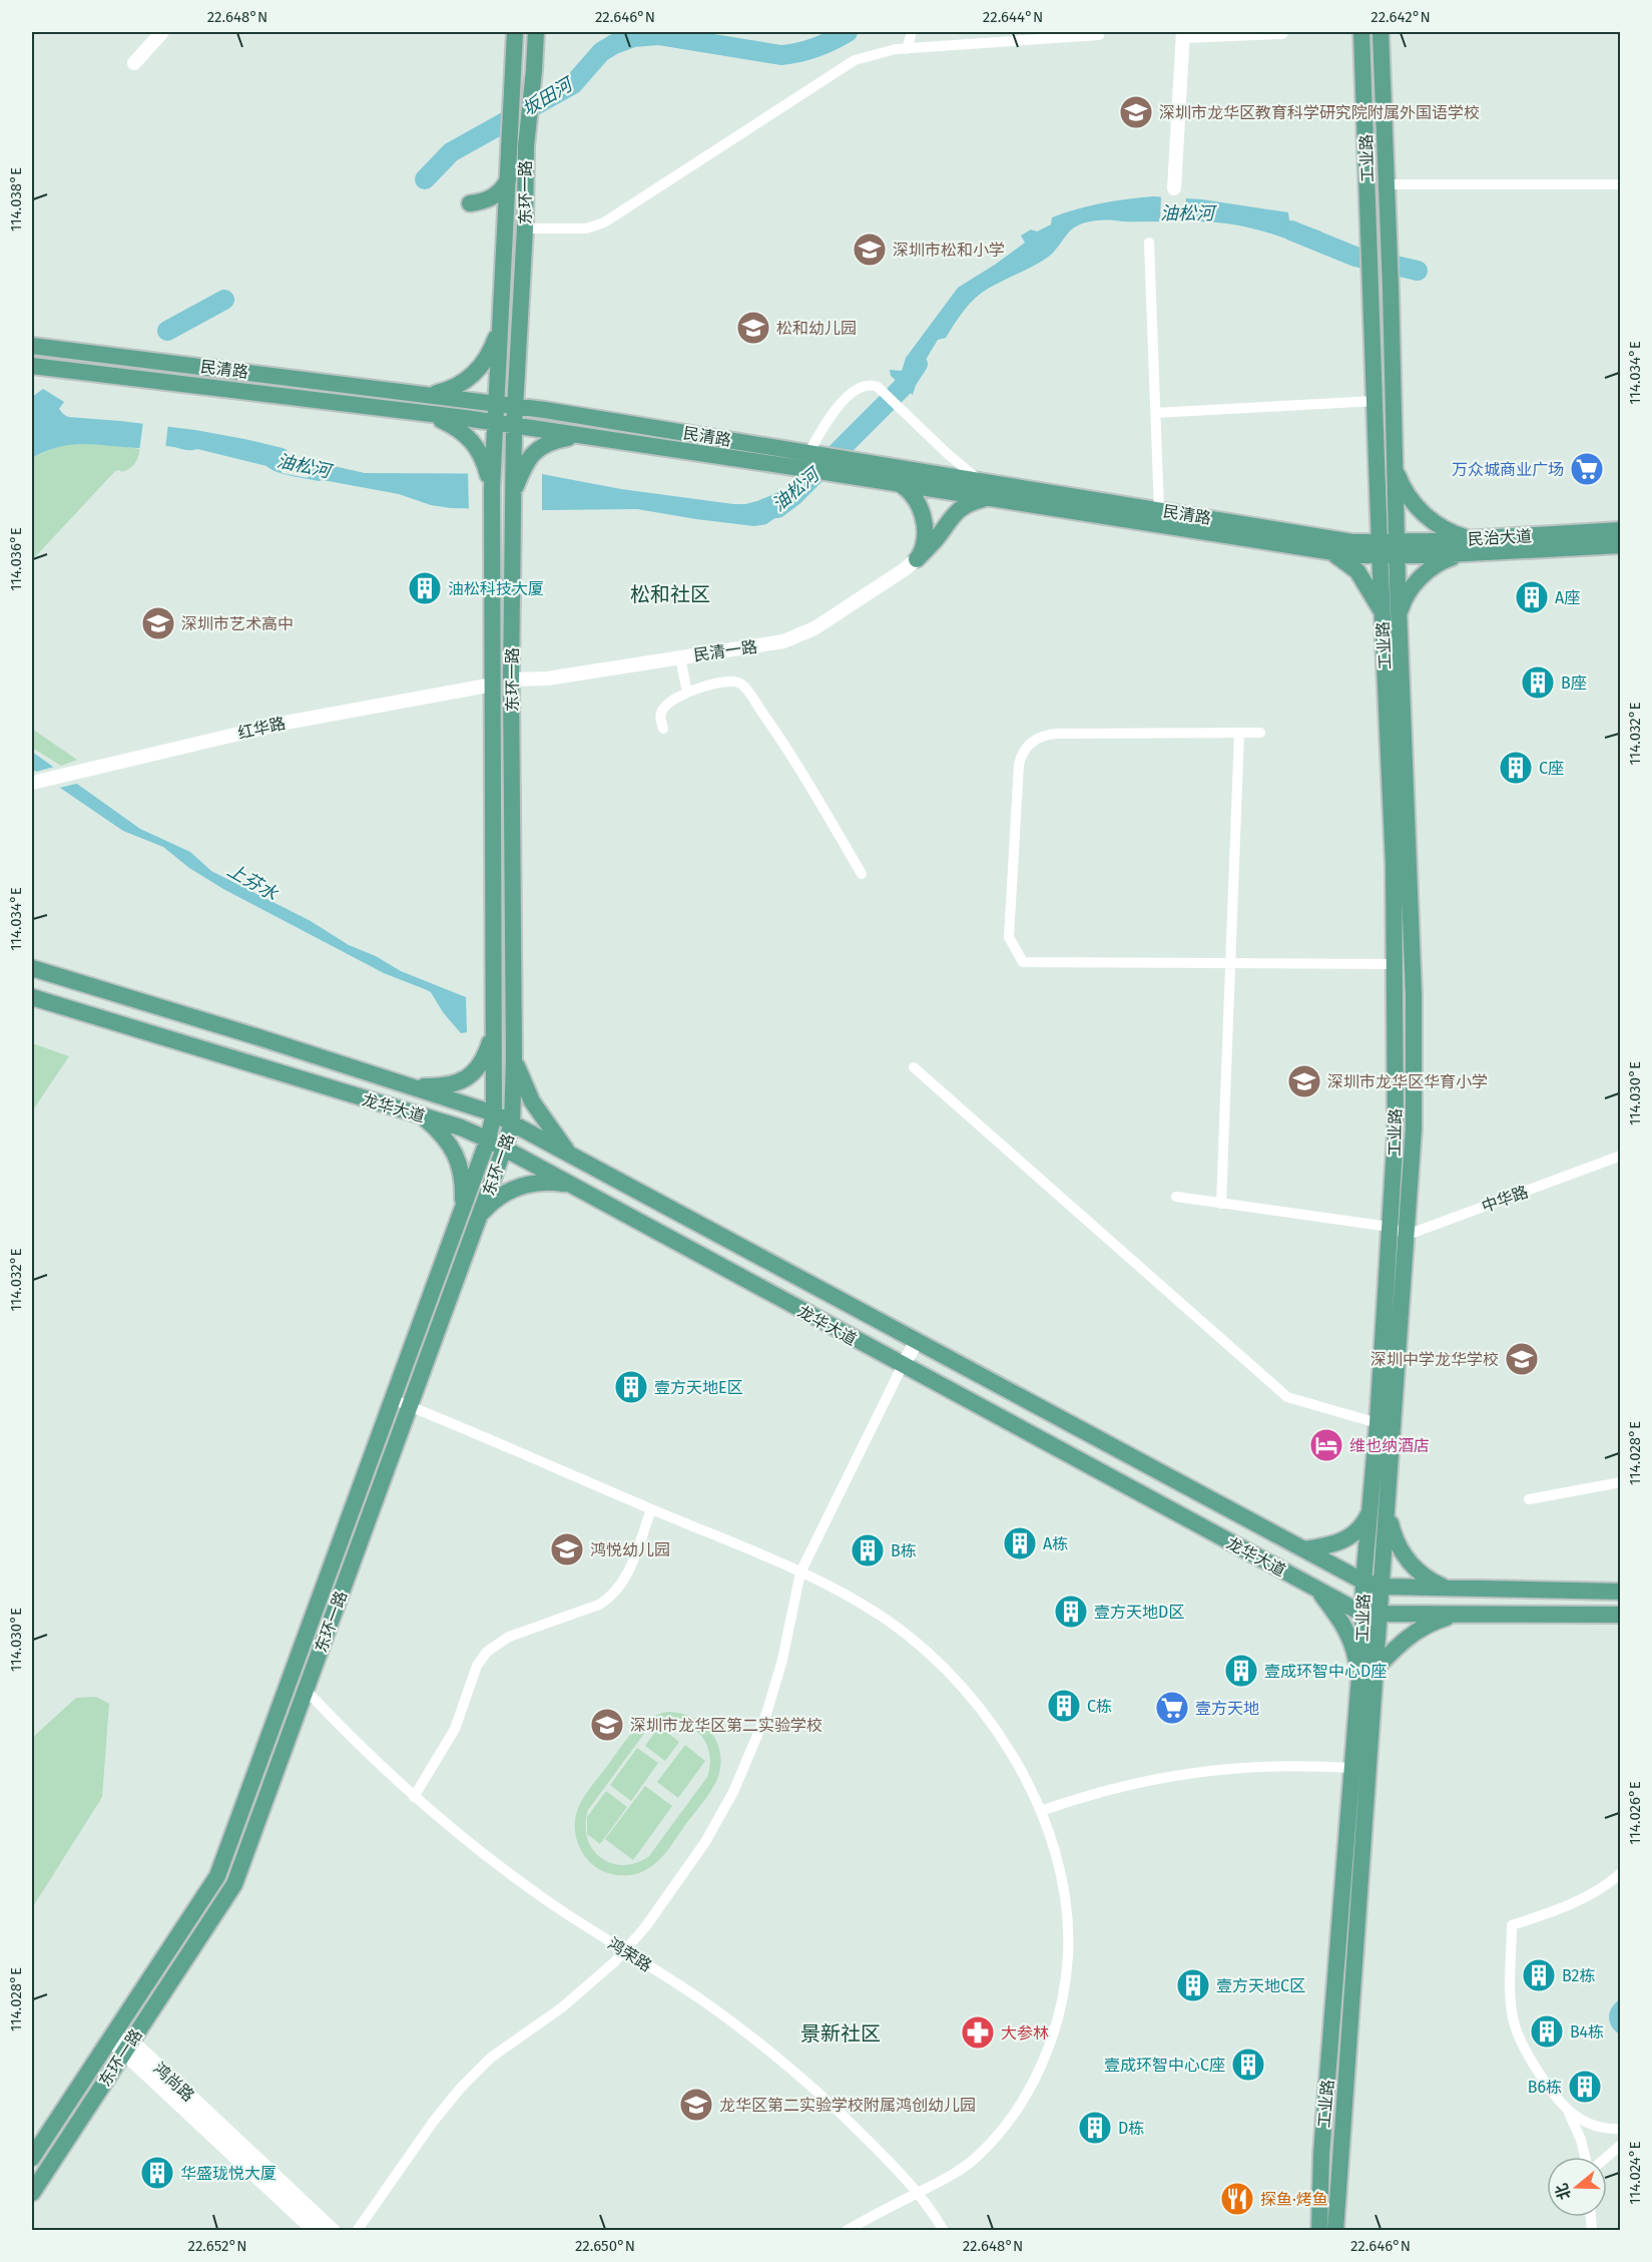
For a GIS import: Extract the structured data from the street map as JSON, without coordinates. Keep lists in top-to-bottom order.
{
  "streets": {
    "main road": [
      "工业路",
      "东环一路",
      "民清路",
      "民治大道",
      "龙华大道"
    ],
    "street": [
      "民清一路",
      "红华路",
      "中华路",
      "鸿荣路",
      "鸿尚路"
    ]
  },
  "crossings": [
    ["工业路", "民清路"],
    ["工业路", "民治大道"],
    ["工业路", "龙华大道"],
    ["工业路", "中华路"],
    ["东环一路", "民清路"],
    ["东环一路", "民清一路"],
    ["东环一路", "红华路"],
    ["东环一路", "龙华大道"],
    ["东环一路", "鸿荣路"],
    ["东环一路", "鸿尚路"],
    ["民清路", "民治大道"]
  ],
  "districts": ["松和社区", "景新社区"],
  "water": ["坂田河", "油松河", "上芬水"],
  "places": {
    "school or university": [
      "深圳市龙华区教育科学研究院附属外国语学校",
      "深圳市松和小学",
      "松和幼儿园",
      "深圳市艺术高中",
      "深圳市龙华区华育小学",
      "深圳中学龙华学校",
      "鸿悦幼儿园",
      "深圳市龙华区第二实验学校",
      "龙华区第二实验学校附属鸿创幼儿园"
    ],
    "supermarket": ["万众城商业广场", "壹方天地"],
    "building": [
      "油松科技大厦",
      "A座",
      "B座",
      "C座",
      "壹方天地E区",
      "A栋",
      "B栋",
      "壹方天地D区",
      "壹成环智中心D座",
      "C栋",
      "B2栋",
      "壹方天地C区",
      "B4栋",
      "壹成环智中心C座",
      "B6栋",
      "D栋",
      "华盛珑悦大厦"
    ],
    "hotel": ["维也纳酒店"],
    "pharmacy": ["大参林"],
    "restaurant": ["探鱼·烤鱼"]
  },
  "north": "left",
  "coordinates": [
    "22.648°N",
    "22.646°N",
    "22.644°N",
    "22.642°N",
    "114.038°E",
    "114.034°E",
    "114.036°E",
    "114.032°E",
    "114.030°E",
    "114.028°E",
    "114.026°E",
    "114.024°E",
    "22.652°N",
    "22.650°N"
  ]
}
